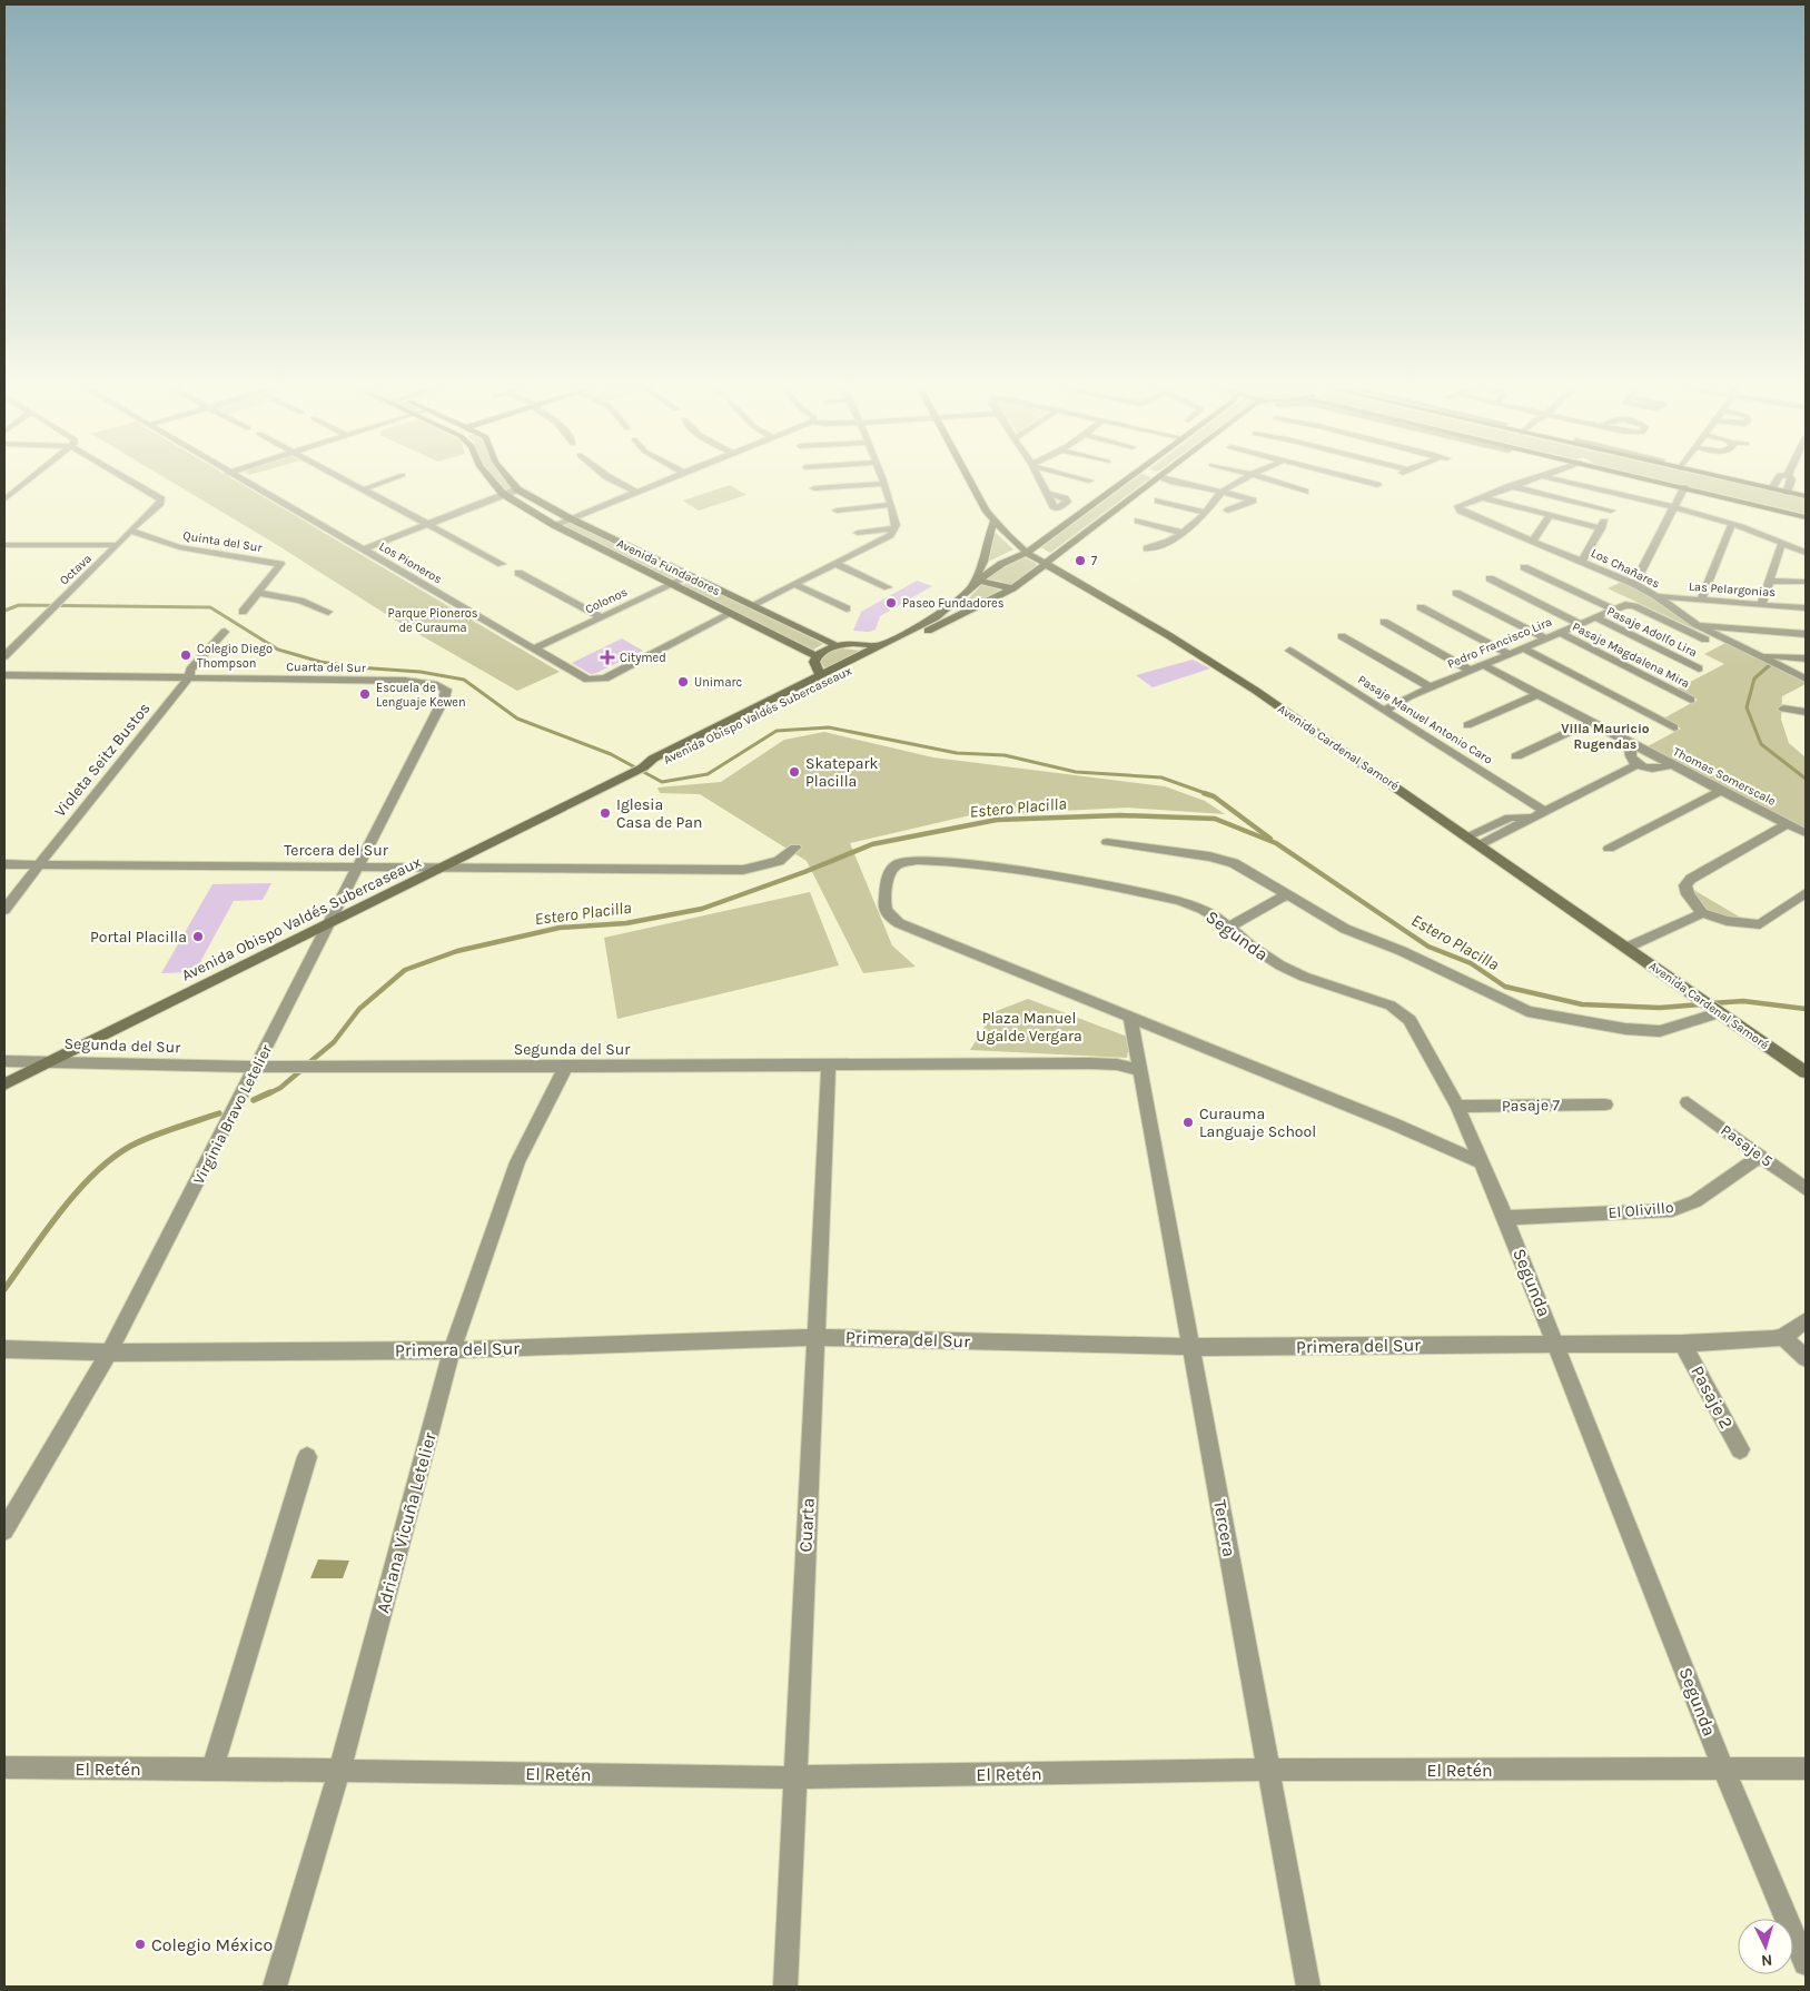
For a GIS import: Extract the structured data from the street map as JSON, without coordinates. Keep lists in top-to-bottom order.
{
  "streets": {
    "street": [
      "Quinta del Sur",
      "Los Pioneros",
      "Avenida Fundadores",
      "Los Chañares",
      "Octava",
      "Las Pelargonias",
      "Colonos",
      "Pasaje Adolfo Lira",
      "Pedro Francisco Lira",
      "Pasaje Magdalena Mira",
      "Cuarta del Sur",
      "Avenida Obispo Valdés Subercaseaux",
      "Pasaje Manuel Antonio Caro",
      "Avenida Cardenal Samoré",
      "Violeta Seitz Bustos",
      "Thomas Somerscale",
      "Tercera del Sur",
      "Segunda",
      "Segunda del Sur",
      "Pasaje 7",
      "Virginia Bravo Letelier",
      "Pasaje 5",
      "El Olivillo",
      "Primera del Sur",
      "Pasaje 2",
      "Adriana Vicuña Letelier",
      "Cuarta",
      "Tercera",
      "El Retén"
    ]
  },
  "crossings": [
    ["Quinta del Sur", "Octava"],
    ["Los Pioneros", "Avenida Fundadores"],
    ["Los Pioneros", "Colonos"],
    ["Avenida Fundadores", "Colonos"],
    ["Avenida Fundadores", "Avenida Obispo Valdés Subercaseaux"],
    ["Los Chañares", "Las Pelargonias"],
    ["Pasaje Adolfo Lira", "Pedro Francisco Lira"],
    ["Pedro Francisco Lira", "Pasaje Magdalena Mira"],
    ["Pedro Francisco Lira", "Pasaje Manuel Antonio Caro"],
    ["Pedro Francisco Lira", "Thomas Somerscale"],
    ["Cuarta del Sur", "Violeta Seitz Bustos"],
    ["Cuarta del Sur", "Virginia Bravo Letelier"],
    ["Avenida Obispo Valdés Subercaseaux", "Avenida Cardenal Samoré"],
    ["Avenida Obispo Valdés Subercaseaux", "Tercera del Sur"],
    ["Avenida Obispo Valdés Subercaseaux", "Segunda del Sur"],
    ["Avenida Obispo Valdés Subercaseaux", "Virginia Bravo Letelier"],
    ["Violeta Seitz Bustos", "Tercera del Sur"],
    ["Tercera del Sur", "Virginia Bravo Letelier"],
    ["Segunda", "Pasaje 7"],
    ["Segunda", "El Olivillo"],
    ["Segunda", "Primera del Sur"],
    ["Segunda", "Tercera"],
    ["Segunda", "El Retén"],
    ["Segunda del Sur", "Virginia Bravo Letelier"],
    ["Segunda del Sur", "Adriana Vicuña Letelier"],
    ["Segunda del Sur", "Cuarta"],
    ["Segunda del Sur", "Tercera"],
    ["Virginia Bravo Letelier", "Primera del Sur"],
    ["Pasaje 5", "El Olivillo"],
    ["Primera del Sur", "Pasaje 2"],
    ["Primera del Sur", "Adriana Vicuña Letelier"],
    ["Primera del Sur", "Cuarta"],
    ["Primera del Sur", "Tercera"],
    ["Adriana Vicuña Letelier", "El Retén"],
    ["Cuarta", "El Retén"],
    ["Tercera", "El Retén"]
  ],
  "districts": ["Villa Mauricio Rugendas"],
  "water": ["Estero Placilla"],
  "parks": ["Parque Pioneros de Curauma", "Plaza Manuel Ugalde Vergara"],
  "places": {
    "other": [
      "7",
      "Paseo Fundadores",
      "Colegio Diego Thompson",
      "Unimarc",
      "Escuela de Lenguaje Kewen",
      "Skatepark Placilla",
      "Iglesia Casa de Pan",
      "Portal Placilla",
      "Curauma Languaje School",
      "Colegio México"
    ],
    "health": ["Citymed"]
  },
  "north": "bottom"
}
